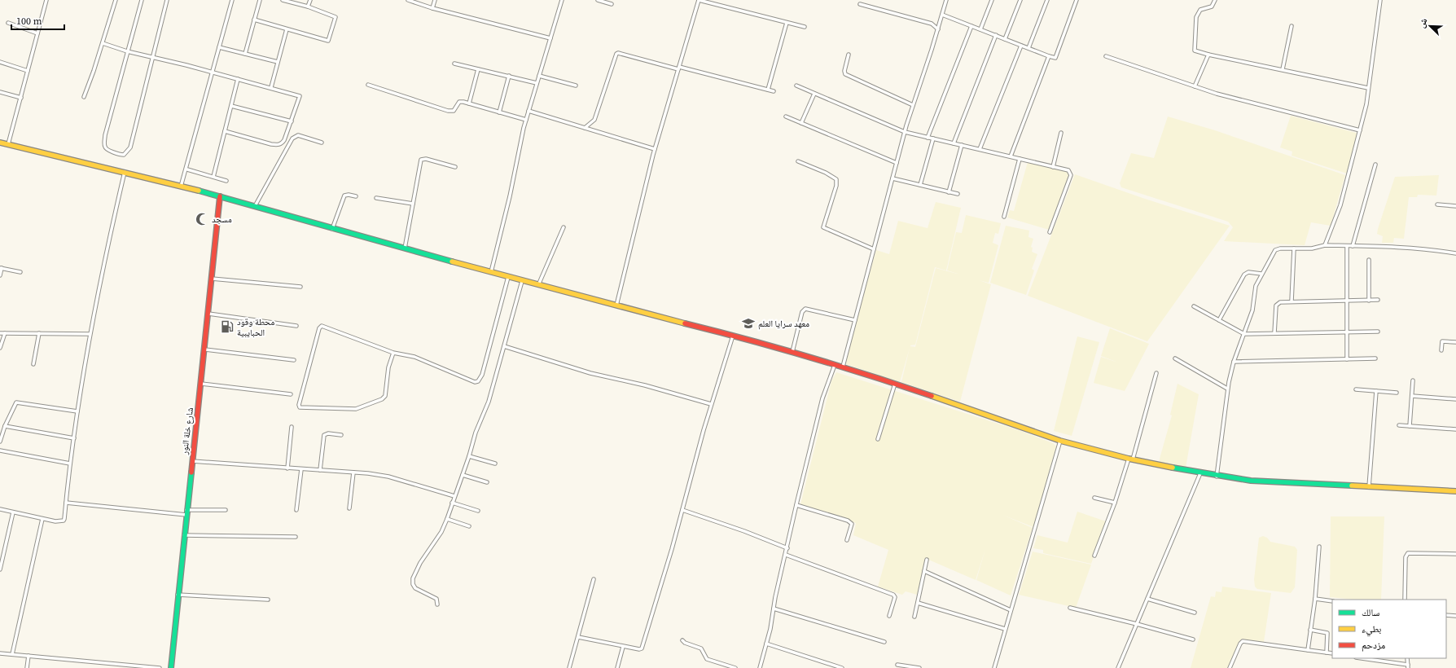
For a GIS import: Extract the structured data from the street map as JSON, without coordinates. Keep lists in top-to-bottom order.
{
  "streets": {
    "main road": ["شارع خلة النور"]
  },
  "places": {
    "mosque": ["مسجد"],
    "school or university": ["معهد سرايا العلم"],
    "fuel station": ["محطة وقود الحبايبية"]
  },
  "legend": ["سالك", "بطيء", "مزدحم"],
  "scale_bar": "100 m",
  "north": "top left"
}
